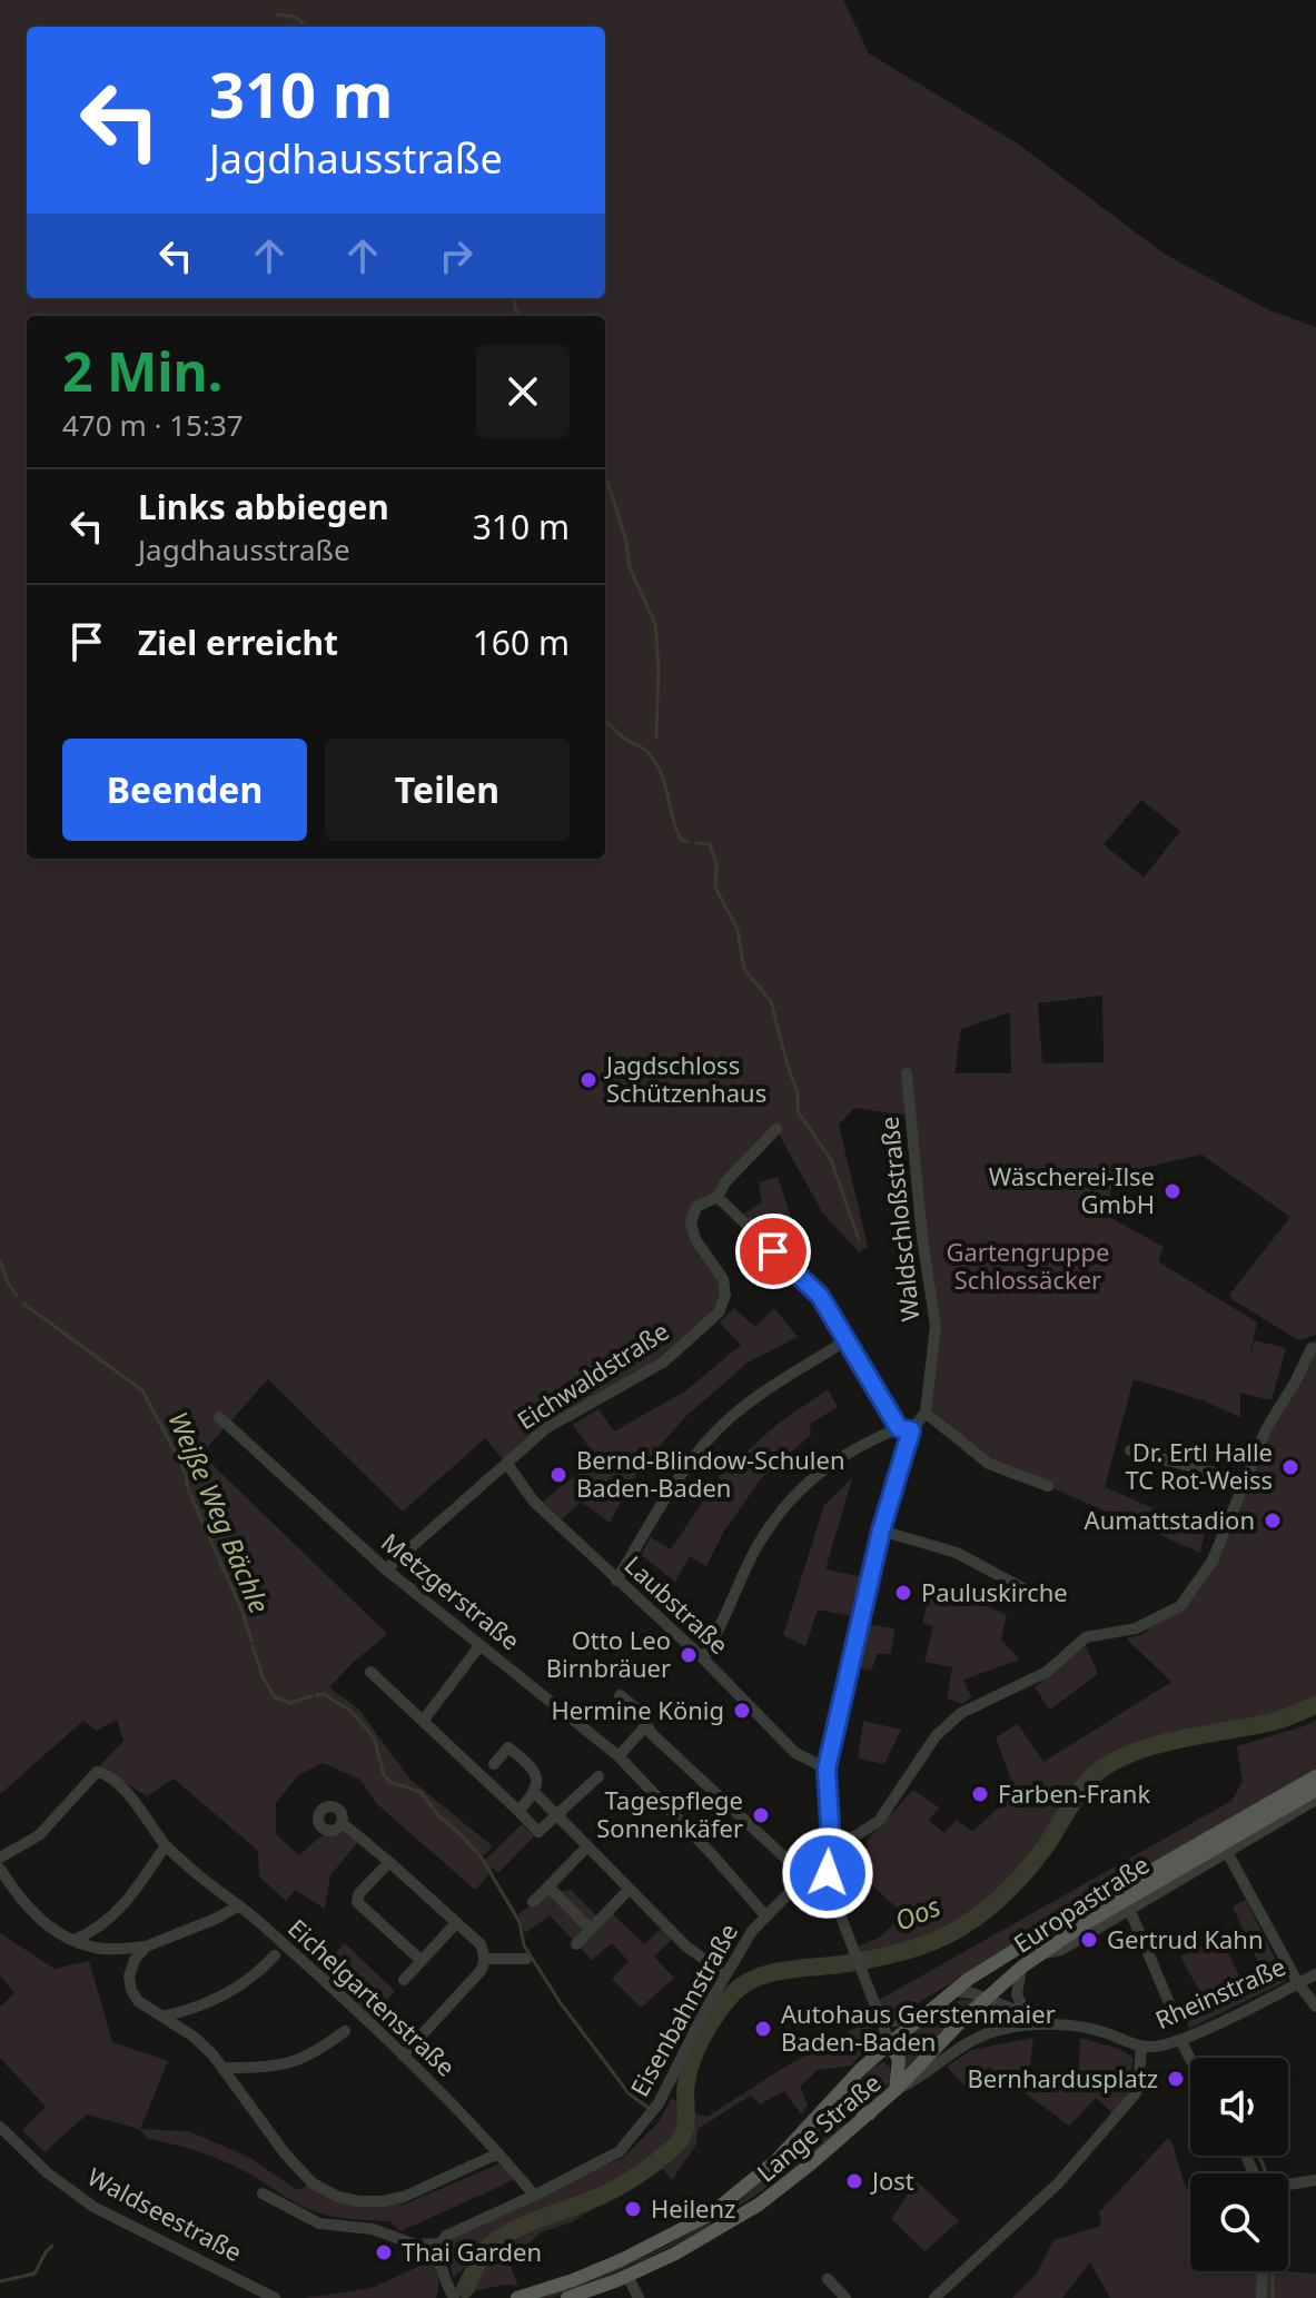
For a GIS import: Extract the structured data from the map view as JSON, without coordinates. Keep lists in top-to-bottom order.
{
  "streets": {
    "main road": ["Europastraße", "Lange Straße"],
    "street": [
      "Waldschloßstraße",
      "Eichwaldstraße",
      "Metzgerstraße",
      "Laubstraße",
      "Rheinstraße",
      "Eichelgartenstraße",
      "Eisenbahnstraße",
      "Waldseestraße"
    ]
  },
  "crossings": [
    ["Eichwaldstraße", "Metzgerstraße"],
    ["Eichwaldstraße", "Laubstraße"],
    ["Metzgerstraße", "Eisenbahnstraße"],
    ["Europastraße", "Lange Straße"],
    ["Rheinstraße", "Lange Straße"],
    ["Eichelgartenstraße", "Eisenbahnstraße"]
  ],
  "water": ["Weiße Weg Bächle", "Oos"],
  "parks": ["Gartengruppe Schlossäcker"],
  "places": [
    "Jagdschloss Schützenhaus",
    "Wäscherei-Ilse GmbH",
    "Dr. Ertl Halle TC Rot-Weiss",
    "Bernd-Blindow-Schulen Baden-Baden",
    "Aumattstadion",
    "Pauluskirche",
    "Otto Leo Birnbräuer",
    "Hermine König",
    "Farben-Frank",
    "Tagespflege Sonnenkäfer",
    "Gertrud Kahn",
    "Autohaus Gerstenmaier Baden-Baden",
    "Bernhardusplatz",
    "Jost",
    "Heilenz",
    "Thai Garden"
  ],
  "page": {
    "turn": ["310 m", "Jagdhausstraße"],
    "heading": ["2 Min.", "470 m · 15:37"],
    "list": [
      {
        "name": "Links abbiegen",
        "note": "Jagdhausstraße",
        "value": "310 m"
      },
      {
        "name": "Ziel erreicht",
        "value": "160 m"
      }
    ],
    "buttons": ["Beenden", "Teilen"]
  }
}
